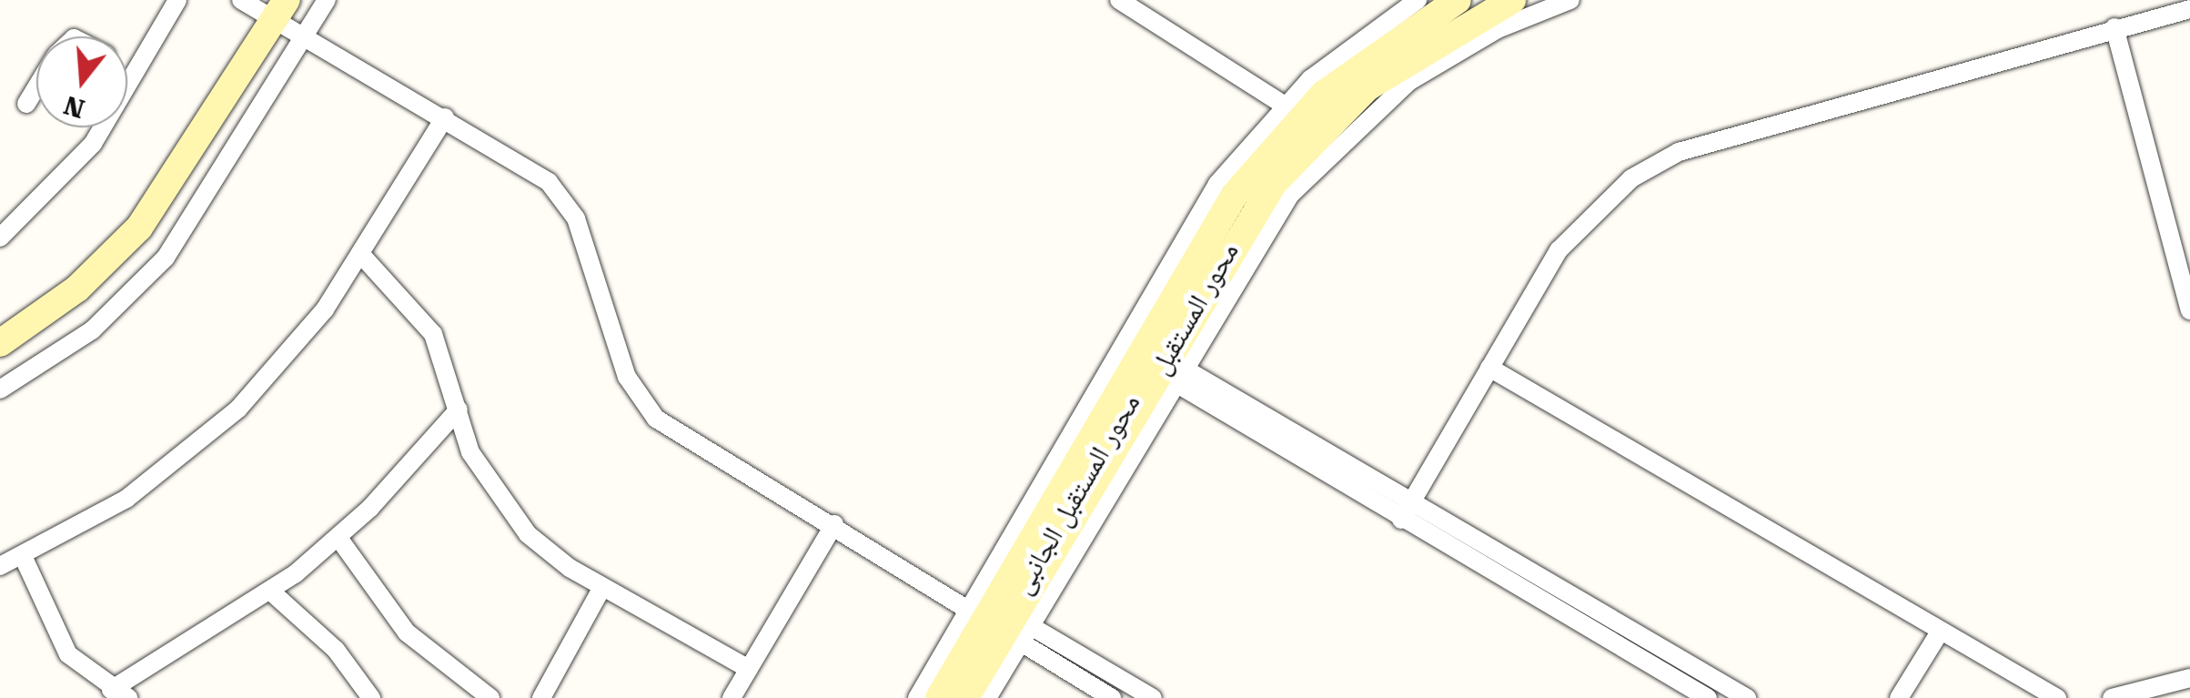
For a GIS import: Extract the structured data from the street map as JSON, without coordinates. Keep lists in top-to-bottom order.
{
  "streets": {
    "street": ["محور المستقبل", "محور المستقبل الجانبى"]
  },
  "crossings": [
    ["محور المستقبل", "محور المستقبل الجانبى"]
  ],
  "north": "bottom"
}
